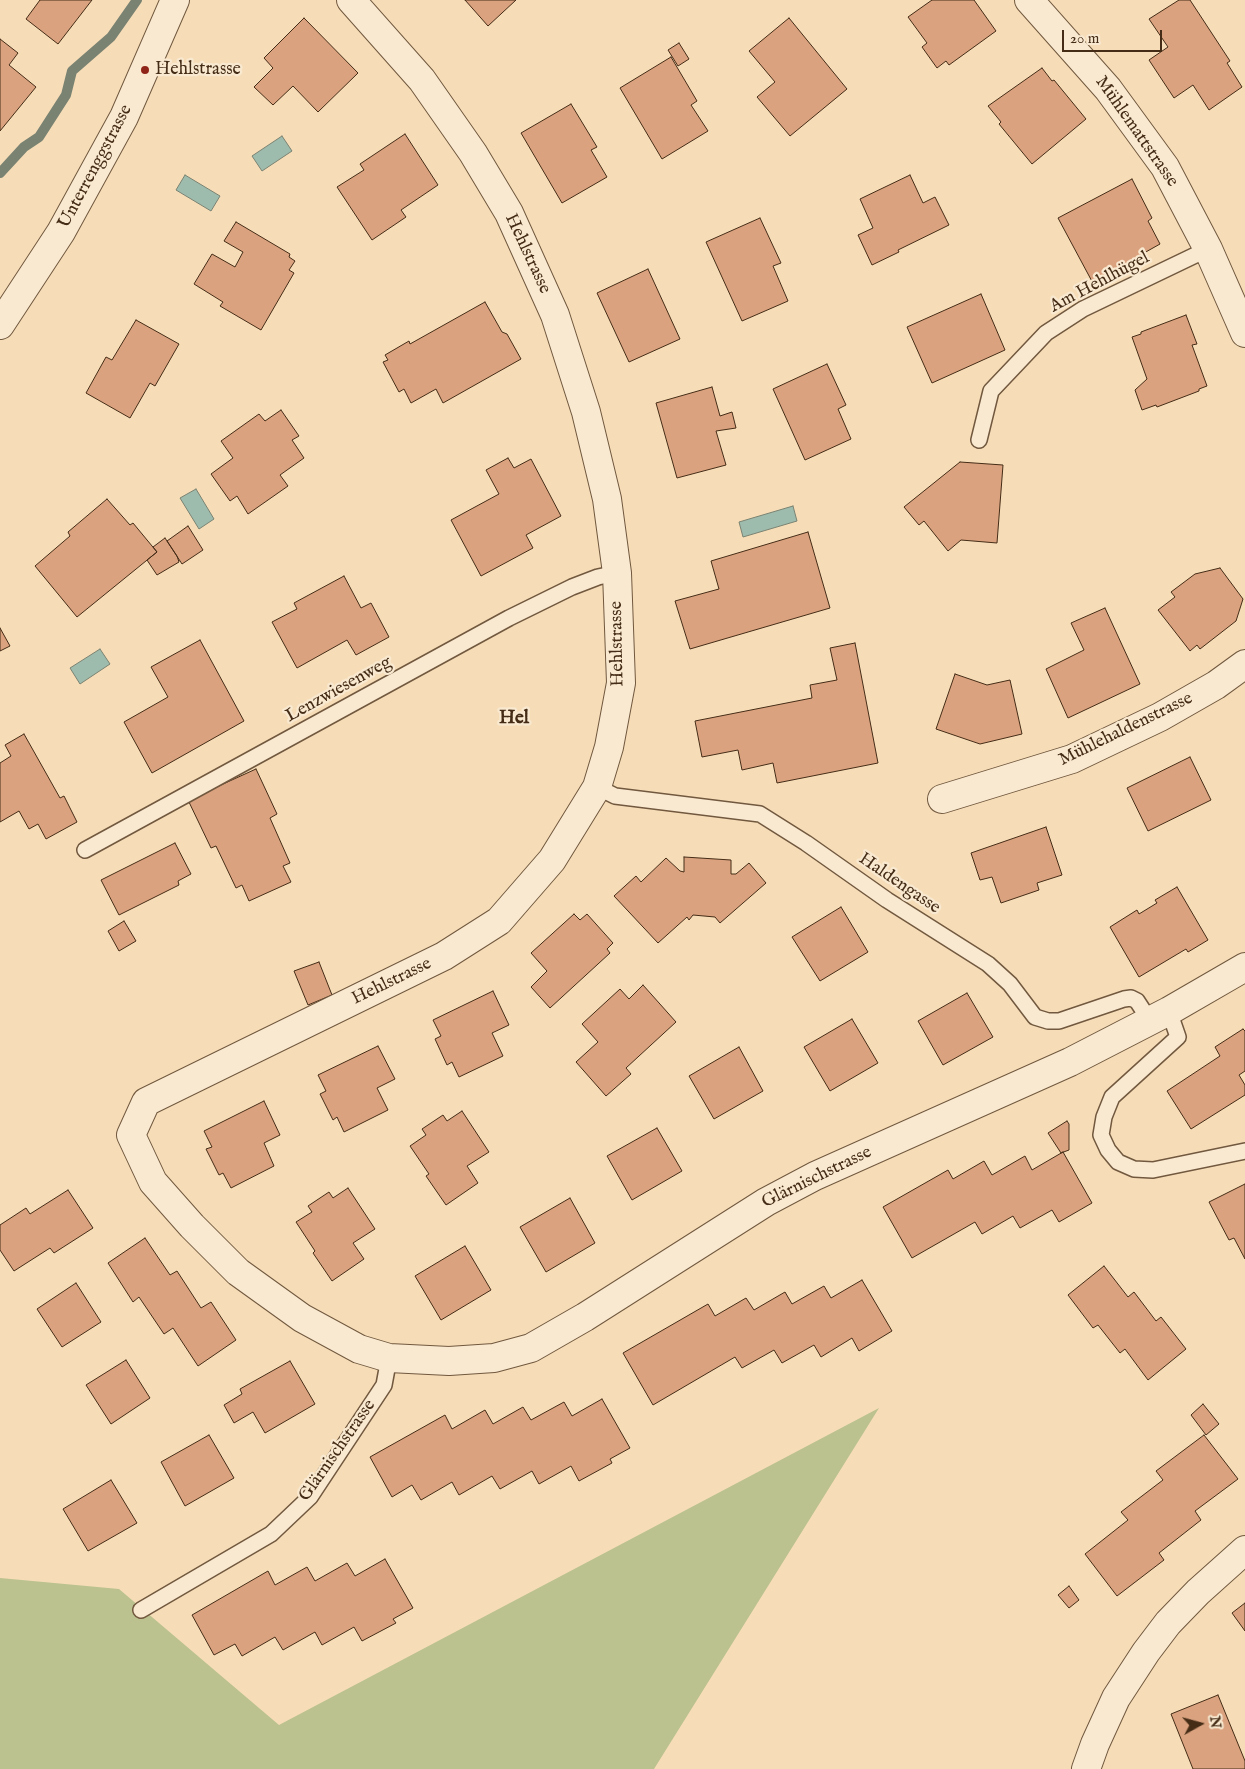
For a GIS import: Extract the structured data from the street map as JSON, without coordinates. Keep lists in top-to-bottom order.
{
  "streets": {
    "street": [
      "Mühlemattstrasse",
      "Unterrenggstrasse",
      "Hehlstrasse",
      "Mühlehaldenstrasse",
      "Glärnischstrasse"
    ],
    "lane": ["Am Hehlhügel", "Lenzwiesenweg", "Haldengasse"]
  },
  "crossings": [
    ["Mühlemattstrasse", "Am Hehlhügel"],
    ["Hehlstrasse", "Lenzwiesenweg"],
    ["Hehlstrasse", "Haldengasse"],
    ["Hehlstrasse", "Glärnischstrasse"],
    ["Haldengasse", "Glärnischstrasse"]
  ],
  "districts": ["Hel"],
  "places": ["Hehlstrasse"],
  "scale_bar": "20 m",
  "north": "right"
}
